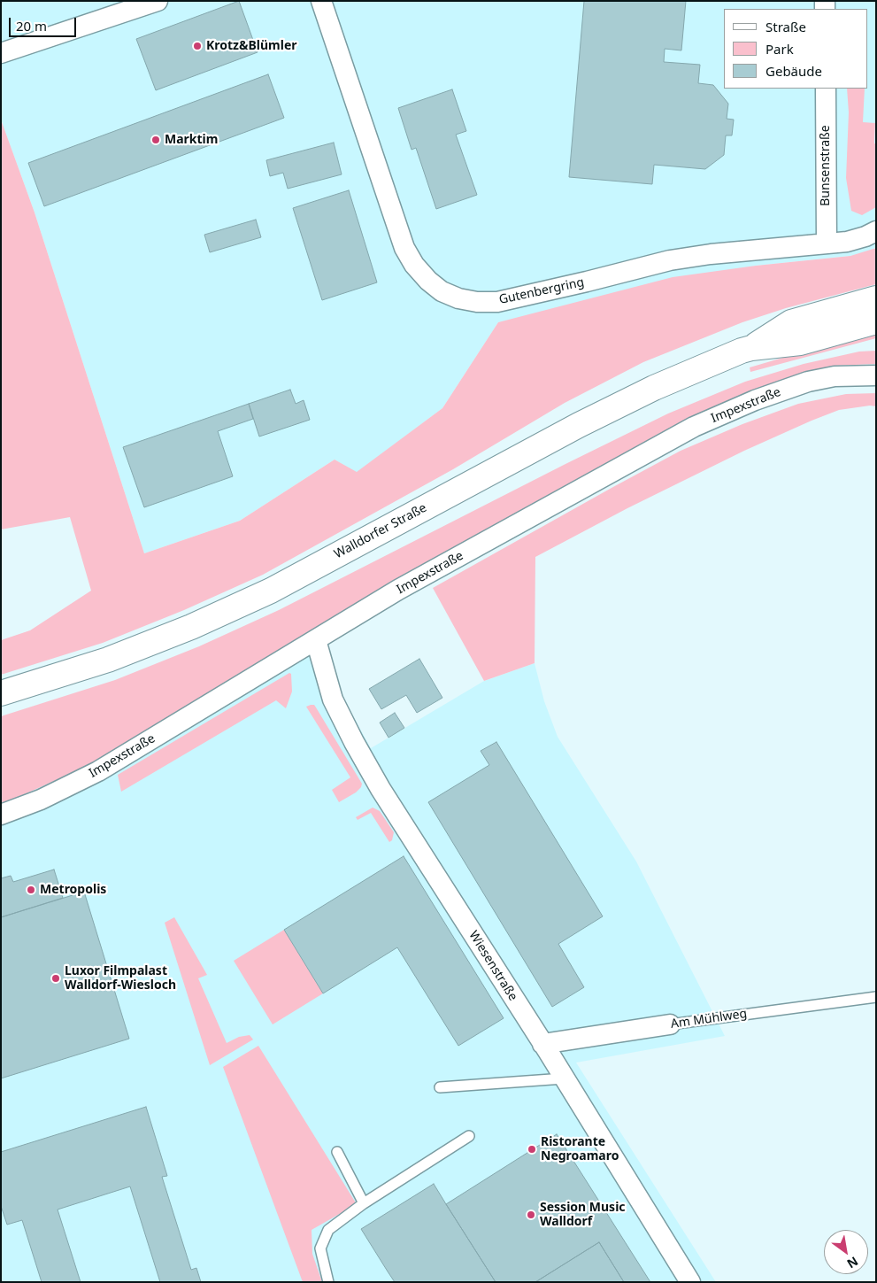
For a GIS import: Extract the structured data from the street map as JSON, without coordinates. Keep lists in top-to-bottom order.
{
  "streets": {
    "street": [
      "Bunsenstraße",
      "Gutenbergring",
      "Impexstraße",
      "Walldorfer Straße",
      "Wiesenstraße",
      "Am Mühlweg"
    ]
  },
  "crossings": [
    ["Bunsenstraße", "Gutenbergring"],
    ["Impexstraße", "Wiesenstraße"],
    ["Wiesenstraße", "Am Mühlweg"]
  ],
  "places": [
    "Krotz&Blümler",
    "Marktim",
    "Metropolis",
    "Luxor Filmpalast Walldorf-Wiesloch",
    "Ristorante Negroamaro",
    "Session Music Walldorf"
  ],
  "legend": ["Straße", "Park", "Gebäude"],
  "scale_bar": "20 m",
  "north": "bottom right"
}
